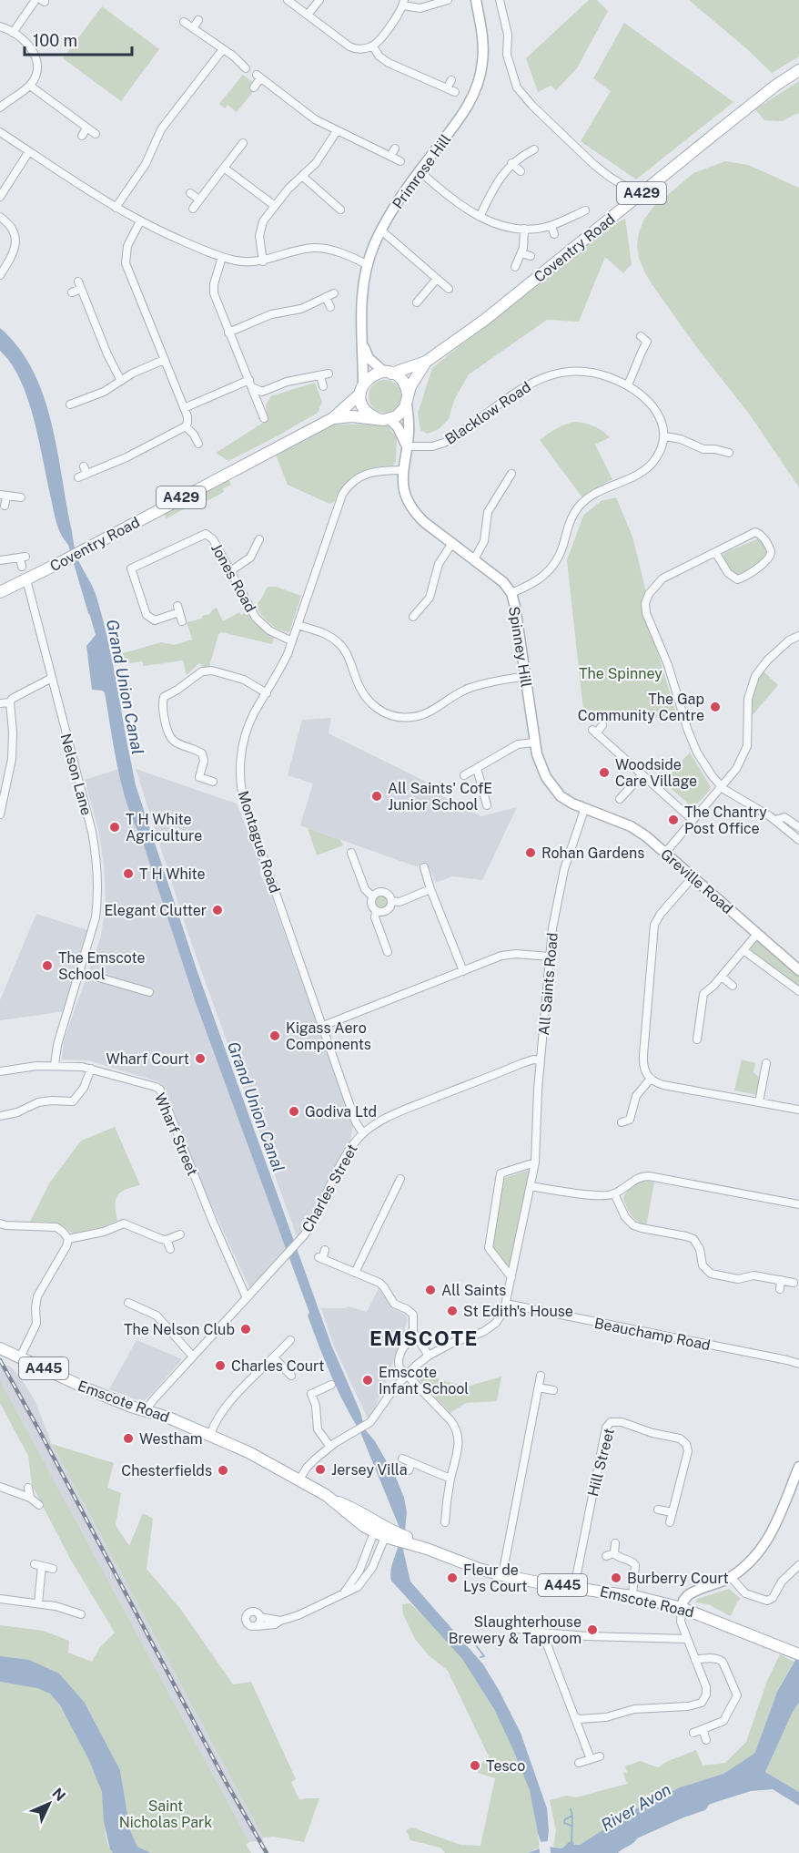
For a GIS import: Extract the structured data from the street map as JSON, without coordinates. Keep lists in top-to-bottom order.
{
  "streets": {
    "main road": [
      "A429",
      "Coventry Road",
      "A445",
      "Emscote Road"
    ],
    "street": [
      "Primrose Hill",
      "Blacklow Road",
      "Jones Road",
      "Spinney Hill",
      "Nelson Lane",
      "Montague Road",
      "Greville Road",
      "All Saints Road",
      "Wharf Street",
      "Charles Street",
      "Beauchamp Road",
      "Hill Street"
    ]
  },
  "crossings": [
    ["Primrose Hill", "Coventry Road"],
    ["Primrose Hill", "Spinney Hill"],
    ["Coventry Road", "Spinney Hill"],
    ["Coventry Road", "Nelson Lane"],
    ["Blacklow Road", "Spinney Hill"],
    ["Jones Road", "Montague Road"],
    ["Spinney Hill", "Montague Road"],
    ["Spinney Hill", "Greville Road"],
    ["Spinney Hill", "All Saints Road"],
    ["Nelson Lane", "Wharf Street"],
    ["Montague Road", "Charles Street"],
    ["Greville Road", "All Saints Road"],
    ["All Saints Road", "Charles Street"],
    ["All Saints Road", "Beauchamp Road"],
    ["All Saints Road", "Emscote Road"],
    ["Wharf Street", "Charles Street"],
    ["Charles Street", "Emscote Road"],
    ["Emscote Road", "Hill Street"]
  ],
  "districts": ["EMSCOTE"],
  "water": ["Grand Union Canal", "River Avon"],
  "parks": ["The Spinney", "Saint Nicholas Park"],
  "places": [
    "The Gap Community Centre",
    "Woodside Care Village",
    "All Saints' CofE Junior School",
    "The Chantry Post Office",
    "T H White Agriculture",
    "Rohan Gardens",
    "T H White",
    "Elegant Clutter",
    "The Emscote School",
    "Kigass Aero Components",
    "Wharf Court",
    "Godiva Ltd",
    "All Saints",
    "St Edith's House",
    "The Nelson Club",
    "Charles Court",
    "Emscote Infant School",
    "Westham",
    "Jersey Villa",
    "Chesterfields",
    "Fleur de Lys Court",
    "Burberry Court",
    "Slaughterhouse Brewery & Taproom",
    "Tesco"
  ],
  "scale_bar": "100 m",
  "north": "top right"
}
